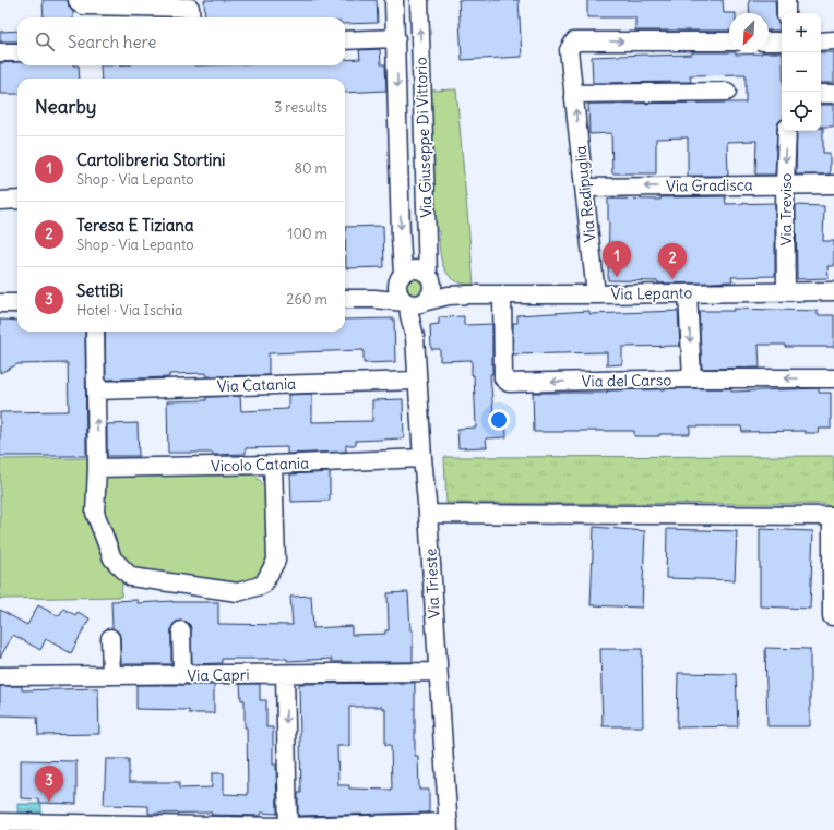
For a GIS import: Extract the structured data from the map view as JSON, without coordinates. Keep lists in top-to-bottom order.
{
  "streets": {
    "street": [
      "Via Giuseppe Di Vittorio",
      "Via Gradisca",
      "Via Redipuglia",
      "Via Treviso",
      "Via Lepanto",
      "Via del Carso",
      "Via Catania",
      "Vicolo Catania",
      "Via Trieste",
      "Via Capri"
    ]
  },
  "crossings": [
    ["Via Giuseppe Di Vittorio", "Via Lepanto"],
    ["Via Giuseppe Di Vittorio", "Via Trieste"],
    ["Via Gradisca", "Via Redipuglia"],
    ["Via Gradisca", "Via Treviso"],
    ["Via Redipuglia", "Via Lepanto"],
    ["Via Treviso", "Via Lepanto"],
    ["Via Lepanto", "Via del Carso"],
    ["Via Lepanto", "Via Trieste"],
    ["Via Catania", "Via Trieste"],
    ["Vicolo Catania", "Via Trieste"],
    ["Via Trieste", "Via Capri"]
  ],
  "one_way": ["Via del Carso"],
  "north": "bottom left",
  "page": {
    "map_buttons": ["+", "−"],
    "search": "Search here",
    "heading": ["Nearby", "3 results"],
    "list": [
      {
        "mark": "1",
        "name": "Cartolibreria Stortini",
        "note": "Shop · Via Lepanto",
        "value": "80 m"
      },
      {
        "mark": "2",
        "name": "Teresa E Tiziana",
        "note": "Shop · Via Lepanto",
        "value": "100 m"
      },
      {
        "mark": "3",
        "name": "SettiBi",
        "note": "Hotel · Via Ischia",
        "value": "260 m"
      }
    ],
    "pins": ["1", "2", "3"]
  }
}
